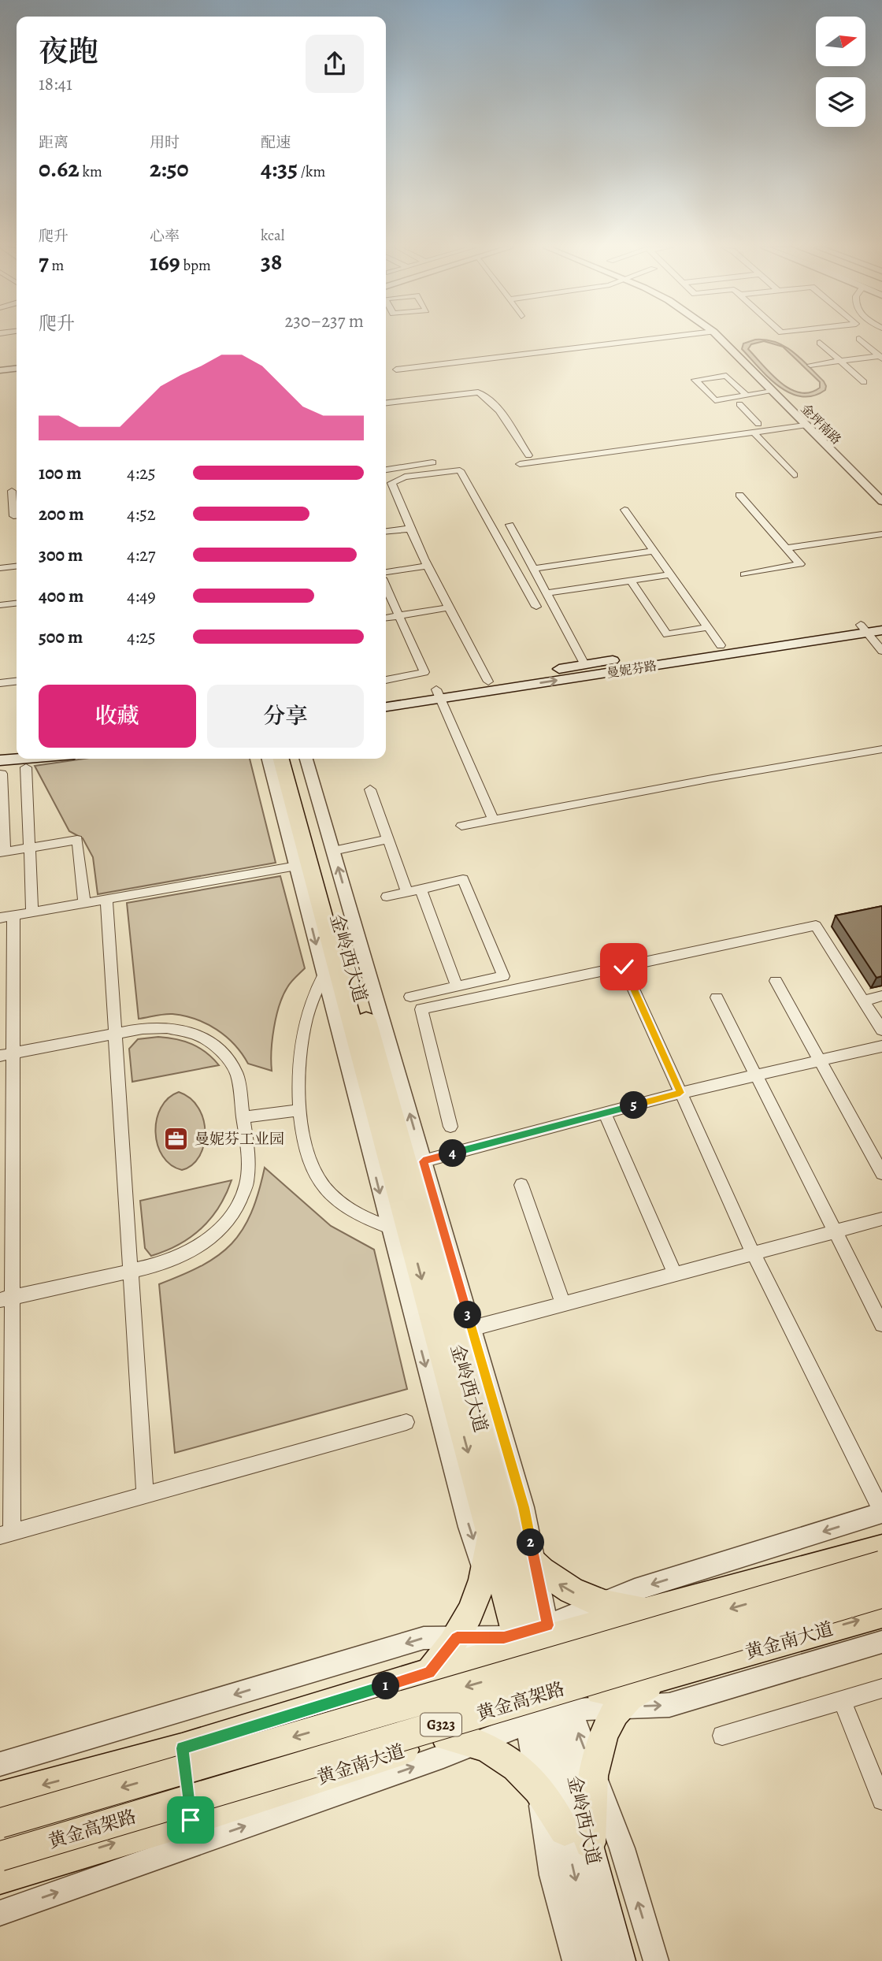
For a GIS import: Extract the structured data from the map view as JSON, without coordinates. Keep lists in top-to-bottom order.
{
  "streets": {
    "main road": [
      "曼妮芬路",
      "金岭西大道",
      "黄金南大道",
      "黄金高架路",
      "G323"
    ],
    "street": ["金坪南路"]
  },
  "crossings": [
    ["金岭西大道", "黄金南大道"]
  ],
  "places": {
    "office": ["曼妮芬工业园"]
  },
  "north": "right",
  "page": {
    "heading": ["夜跑", "18:41"],
    "stats": [
      ["距离", "0.62 km"],
      ["用时", "2:50"],
      ["配速", "4:35 /km"],
      ["爬升", "7 m"],
      ["心率", "169 bpm"],
      ["kcal", "38"]
    ],
    "chart": ["爬升", "230–237 m"],
    "list": [
      {
        "name": "100 m",
        "note": "4:25"
      },
      {
        "name": "200 m",
        "note": "4:52"
      },
      {
        "name": "300 m",
        "note": "4:27"
      },
      {
        "name": "400 m",
        "note": "4:49"
      },
      {
        "name": "500 m",
        "note": "4:25"
      }
    ],
    "buttons": ["收藏", "分享"],
    "pins": [
      "5",
      "4",
      "3",
      "2",
      "1"
    ]
  }
}
